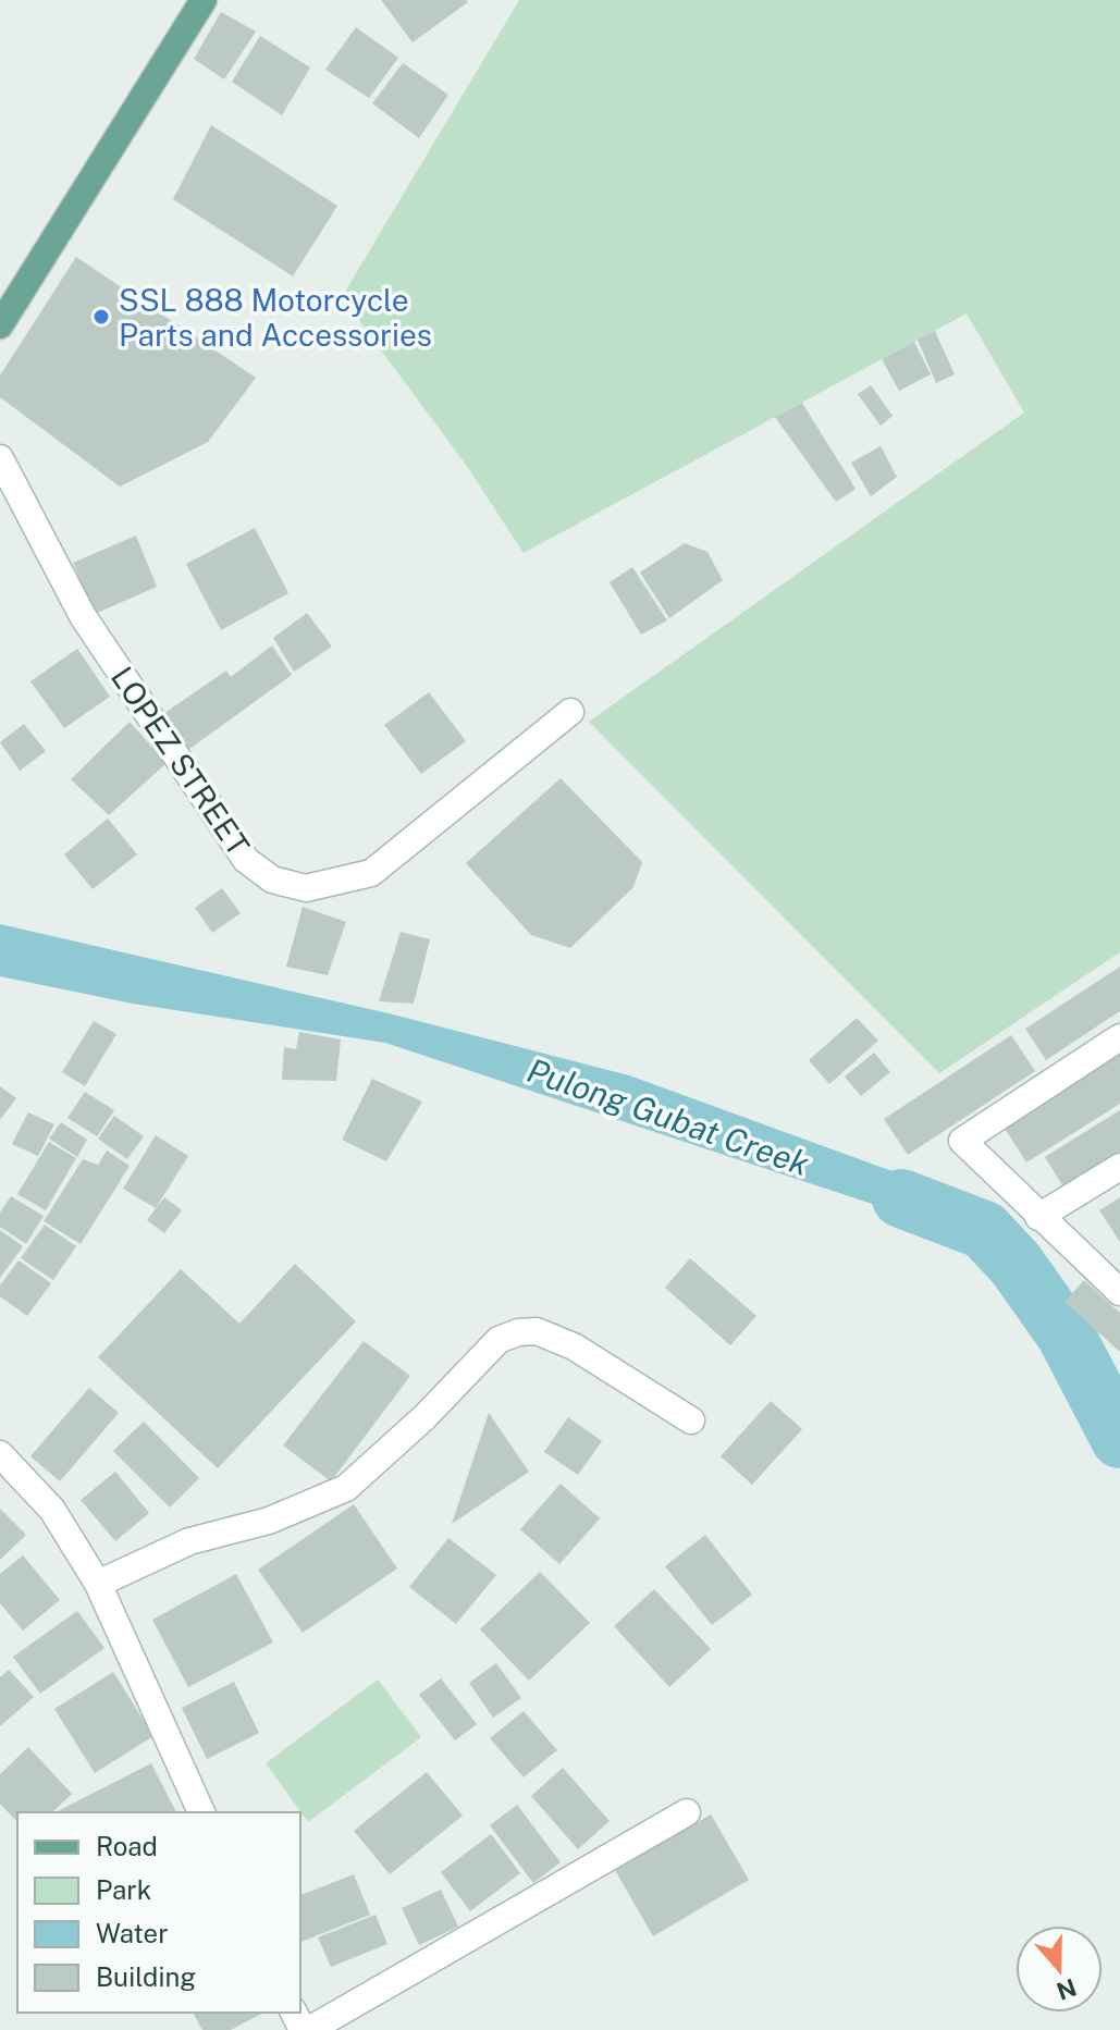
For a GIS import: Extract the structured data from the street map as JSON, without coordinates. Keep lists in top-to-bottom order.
{
  "streets": {
    "street": ["LOPEZ STREET"]
  },
  "water": ["Pulong Gubat Creek"],
  "places": ["SSL 888 Motorcycle Parts and Accessories"],
  "legend": [
    "Road",
    "Park",
    "Water",
    "Building"
  ],
  "north": "bottom"
}
